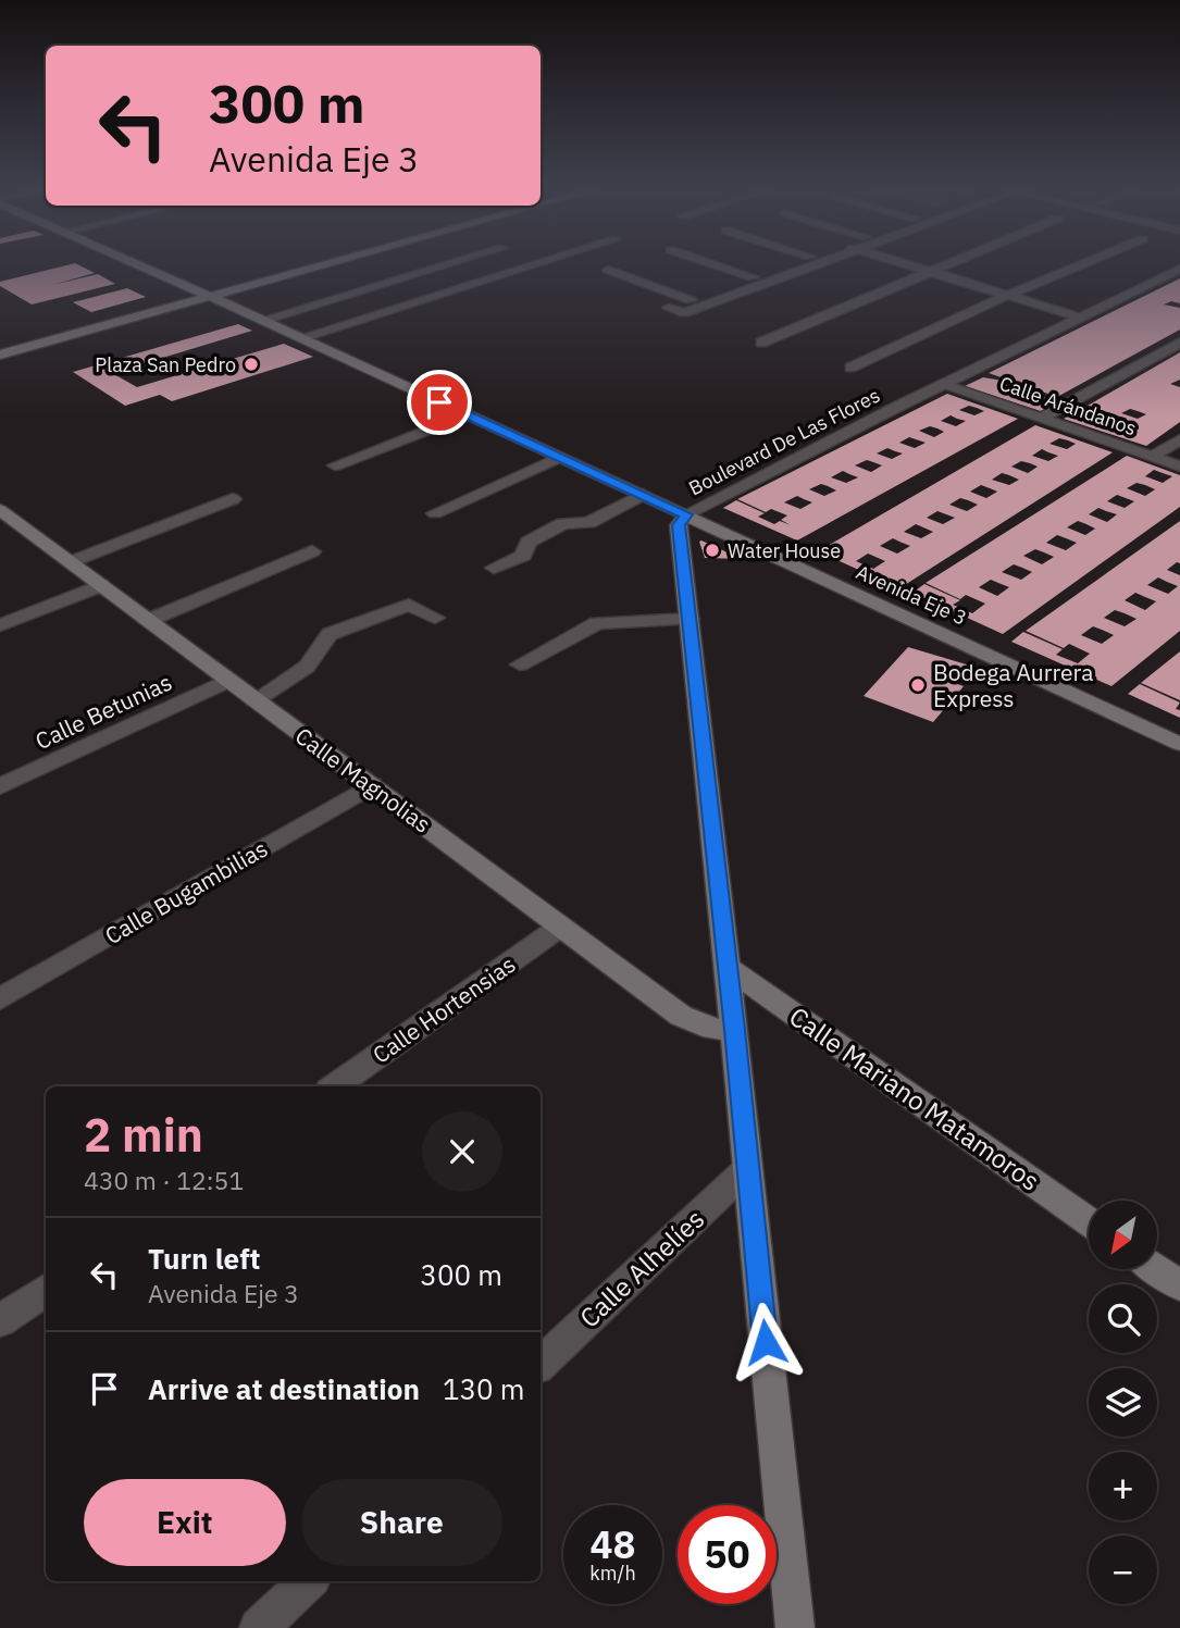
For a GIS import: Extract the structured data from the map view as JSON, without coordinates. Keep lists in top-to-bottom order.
{
  "streets": {
    "main road": ["Avenida Eje 3", "Calle Magnolias", "Calle Mariano Matamoros"],
    "street": [
      "Calle Arándanos",
      "Boulevard De Las Flores",
      "Calle Betunias",
      "Calle Bugambilias",
      "Calle Hortensias",
      "Calle Alhelíes"
    ]
  },
  "crossings": [
    ["Calle Arándanos", "Boulevard De Las Flores"],
    ["Boulevard De Las Flores", "Avenida Eje 3"],
    ["Calle Betunias", "Calle Magnolias"],
    ["Calle Magnolias", "Calle Bugambilias"],
    ["Calle Magnolias", "Calle Hortensias"]
  ],
  "places": ["Plaza San Pedro", "Water House", "Bodega Aurrera Express"],
  "north": "bottom left",
  "page": {
    "turn": ["300 m", "Avenida Eje 3"],
    "heading": ["2 min", "430 m · 12:51"],
    "map_buttons": ["+", "−"],
    "list": [
      {
        "name": "Turn left",
        "note": "Avenida Eje 3",
        "value": "300 m"
      },
      {
        "name": "Arrive at destination",
        "value": "130 m"
      }
    ],
    "buttons": ["Exit", "Share"],
    "speed": "48 km/h",
    "limit": "50"
  }
}
